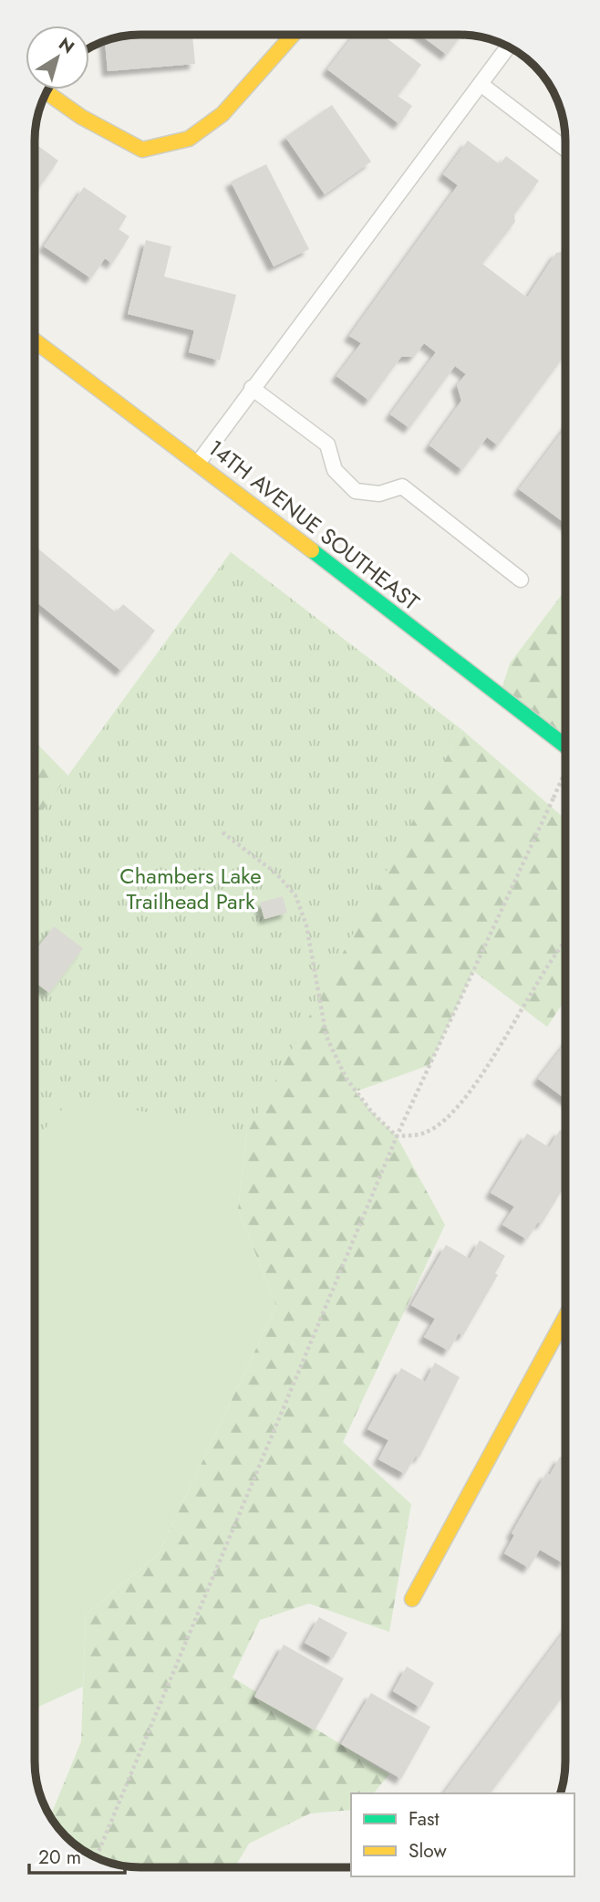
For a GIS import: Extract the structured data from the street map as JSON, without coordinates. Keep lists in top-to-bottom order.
{
  "streets": {
    "street": ["14TH AVENUE SOUTHEAST"]
  },
  "parks": ["Chambers Lake Trailhead Park"],
  "legend": ["Fast", "Slow"],
  "scale_bar": "20 m",
  "north": "top right"
}
